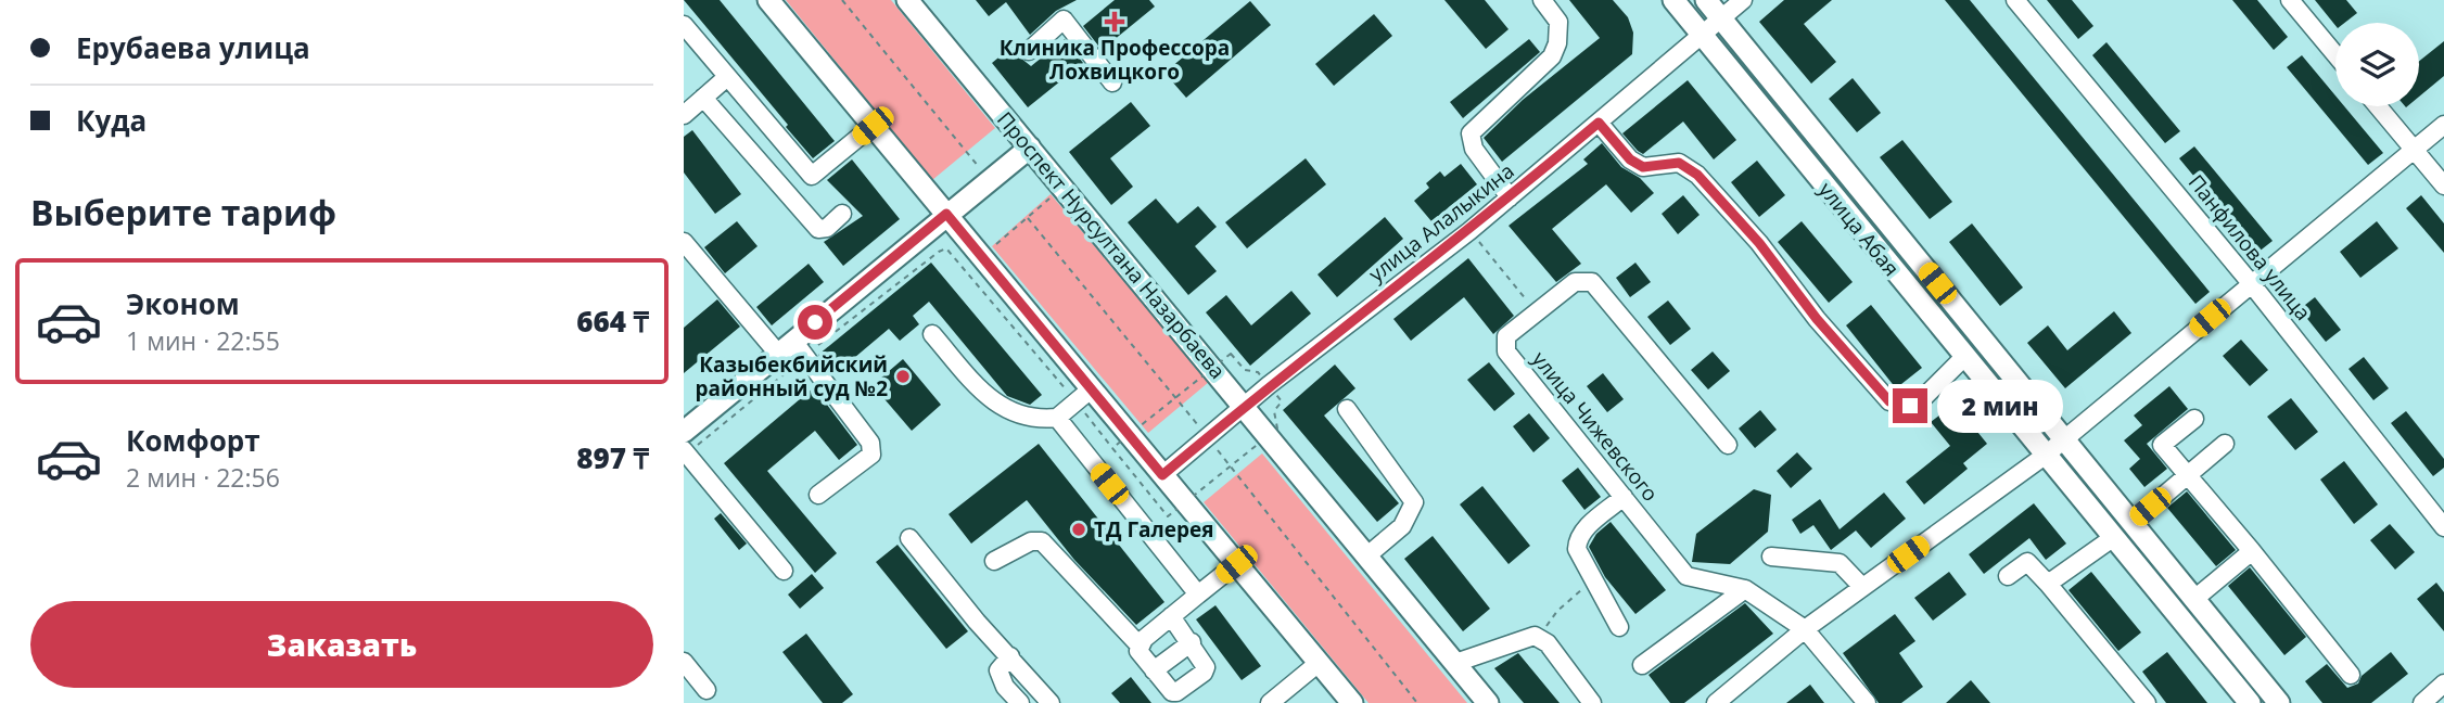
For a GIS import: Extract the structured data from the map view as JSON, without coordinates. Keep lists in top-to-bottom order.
{
  "streets": {
    "main road": ["улица Абая", "Проспект Нурсултана Назарбаева"],
    "street": ["улица Алалыкина", "Панфилова улица", "улица Чижевского"]
  },
  "crossings": [
    ["улица Алалыкина", "улица Абая"],
    ["улица Алалыкина", "Проспект Нурсултана Назарбаева"]
  ],
  "places": {
    "health": ["Клиника Профессора Лохвицкого"],
    "other": ["Казыбекбийский районный суд №2", "ТД Галерея"]
  },
  "page": {
    "banner": ["Ерубаева улица", "Куда"],
    "heading": "Выберите тариф",
    "list": [
      {
        "name": "Эконом",
        "note": "1 мин · 22:55",
        "value": "664 ₸"
      },
      {
        "name": "Комфорт",
        "note": "2 мин · 22:56",
        "value": "897 ₸"
      }
    ],
    "bubble": "2 мин",
    "buttons": "Заказать"
  }
}
